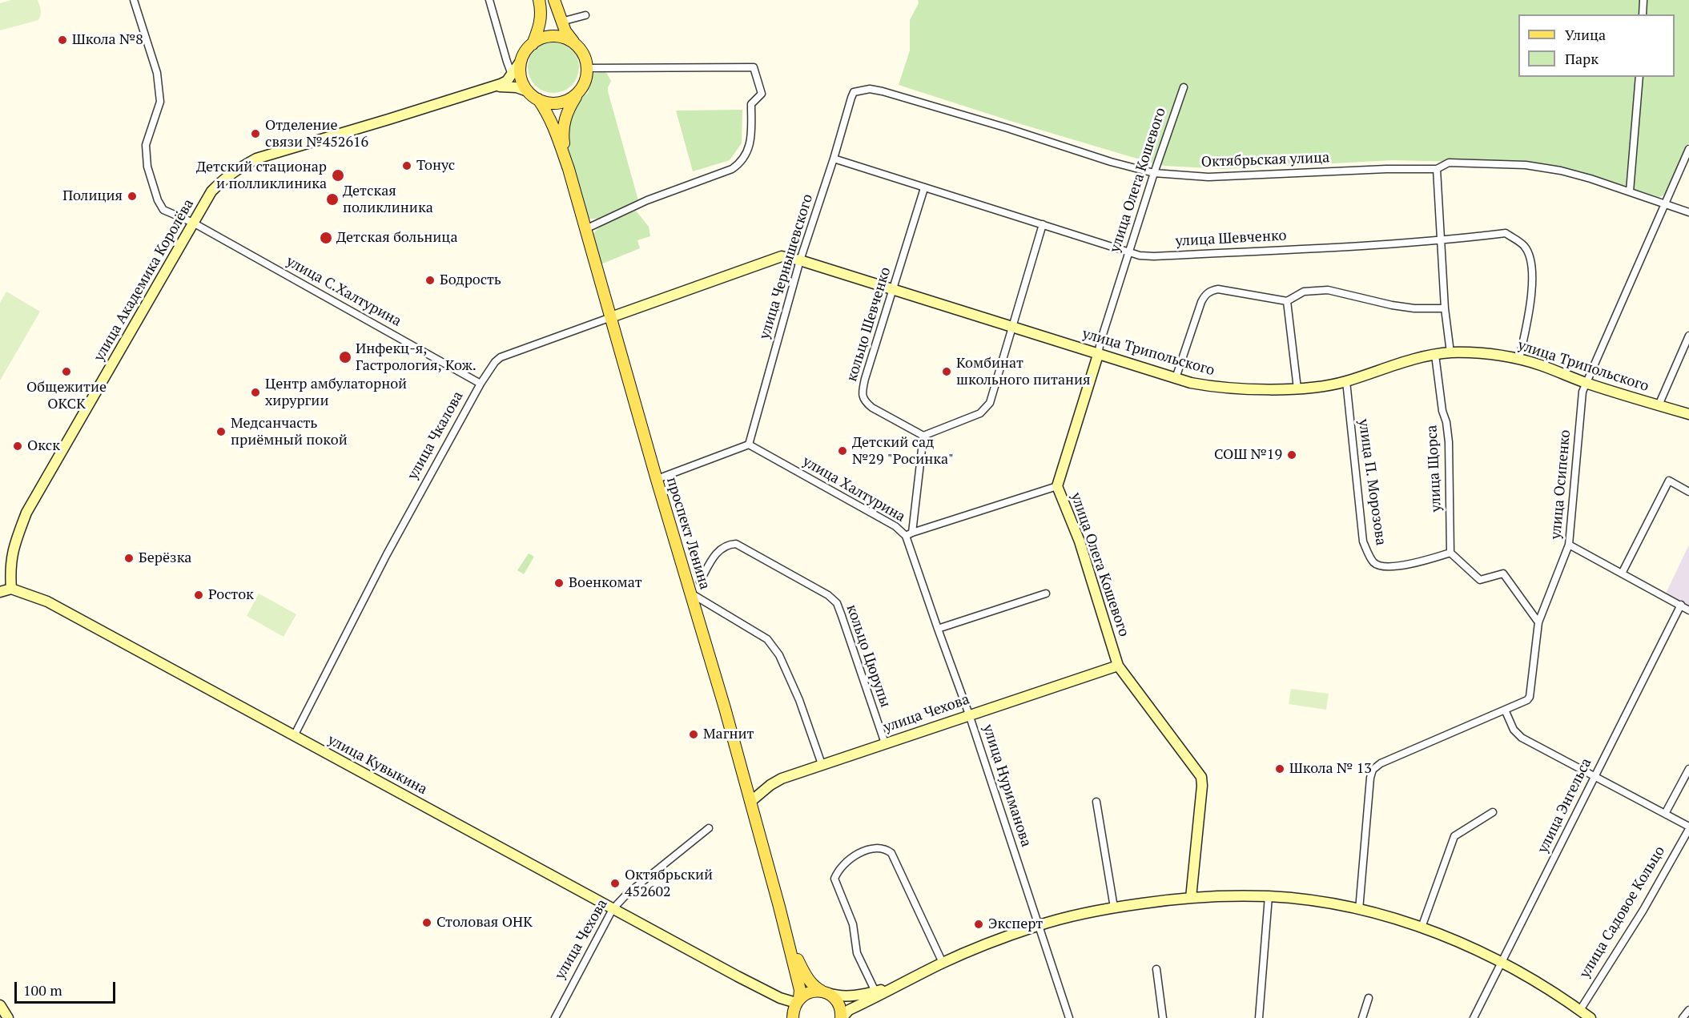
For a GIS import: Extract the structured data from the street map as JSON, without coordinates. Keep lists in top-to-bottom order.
{
  "streets": {
    "main road": ["проспект Ленина"],
    "street": [
      "Октябрьская улица",
      "улица Олега Кошевого",
      "улица Шевченко",
      "улица Чернышевского",
      "улица Академика Королёва",
      "улица С.Халтурина",
      "кольцо Шевченко",
      "улица Трипольского",
      "улица Чкалова",
      "улица Щорса",
      "улица П. Морозова",
      "улица Осипенко",
      "улица Халтурина",
      "кольцо Цюрупы",
      "улица Чехова",
      "улица Кувыкина",
      "улица Нуриманова",
      "улица Энгельса",
      "улица Садовое Кольцо"
    ]
  },
  "crossings": [
    ["Октябрьская улица", "улица Олега Кошевого"],
    ["Октябрьская улица", "улица Чернышевского"],
    ["Октябрьская улица", "улица Осипенко"],
    ["улица Олега Кошевого", "улица Шевченко"],
    ["улица Олега Кошевого", "улица Трипольского"],
    ["улица Олега Кошевого", "улица Халтурина"],
    ["улица Олега Кошевого", "улица Чехова"],
    ["улица Шевченко", "улица Чернышевского"],
    ["улица Шевченко", "кольцо Шевченко"],
    ["улица Шевченко", "улица Трипольского"],
    ["улица Чернышевского", "улица Трипольского"],
    ["улица Чернышевского", "улица Чкалова"],
    ["улица Чернышевского", "улица Халтурина"],
    ["улица Академика Королёва", "улица С.Халтурина"],
    ["улица Академика Королёва", "проспект Ленина"],
    ["улица Академика Королёва", "улица Кувыкина"],
    ["улица С.Халтурина", "улица Чкалова"],
    ["кольцо Шевченко", "улица Трипольского"],
    ["улица Трипольского", "улица Чкалова"],
    ["улица Трипольского", "улица Щорса"],
    ["улица Трипольского", "улица П. Морозова"],
    ["улица Трипольского", "улица Осипенко"],
    ["улица Чкалова", "проспект Ленина"],
    ["улица Чкалова", "улица Кувыкина"],
    ["улица Щорса", "улица П. Морозова"],
    ["улица Халтурина", "улица Нуриманова"],
    ["проспект Ленина", "улица Чехова"],
    ["проспект Ленина", "улица Кувыкина"],
    ["кольцо Цюрупы", "улица Чехова"],
    ["улица Чехова", "улица Кувыкина"],
    ["улица Чехова", "улица Нуриманова"]
  ],
  "places": [
    "Школа №8",
    "Отделение связи №452616",
    "Тонус",
    "Детский стационар и полликлиника",
    "Полиция",
    "Детская поликлиника",
    "Детская больница",
    "Бодрость",
    "Инфекц-я, Гастрология, Кож.",
    "Общежитие ОКСК",
    "Комбинат школьного питания",
    "Центр амбулаторной хирургии",
    "Медсанчасть приёмный покой",
    "Окск",
    "Детский сад №29 \"Росинка\"",
    "СОШ №19",
    "Берёзка",
    "Военкомат",
    "Росток",
    "Магнит",
    "Школа № 13",
    "Октябрьский 452602",
    "Столовая ОНК",
    "Эксперт"
  ],
  "legend": ["Улица", "Парк"],
  "scale_bar": "100 m"
}
